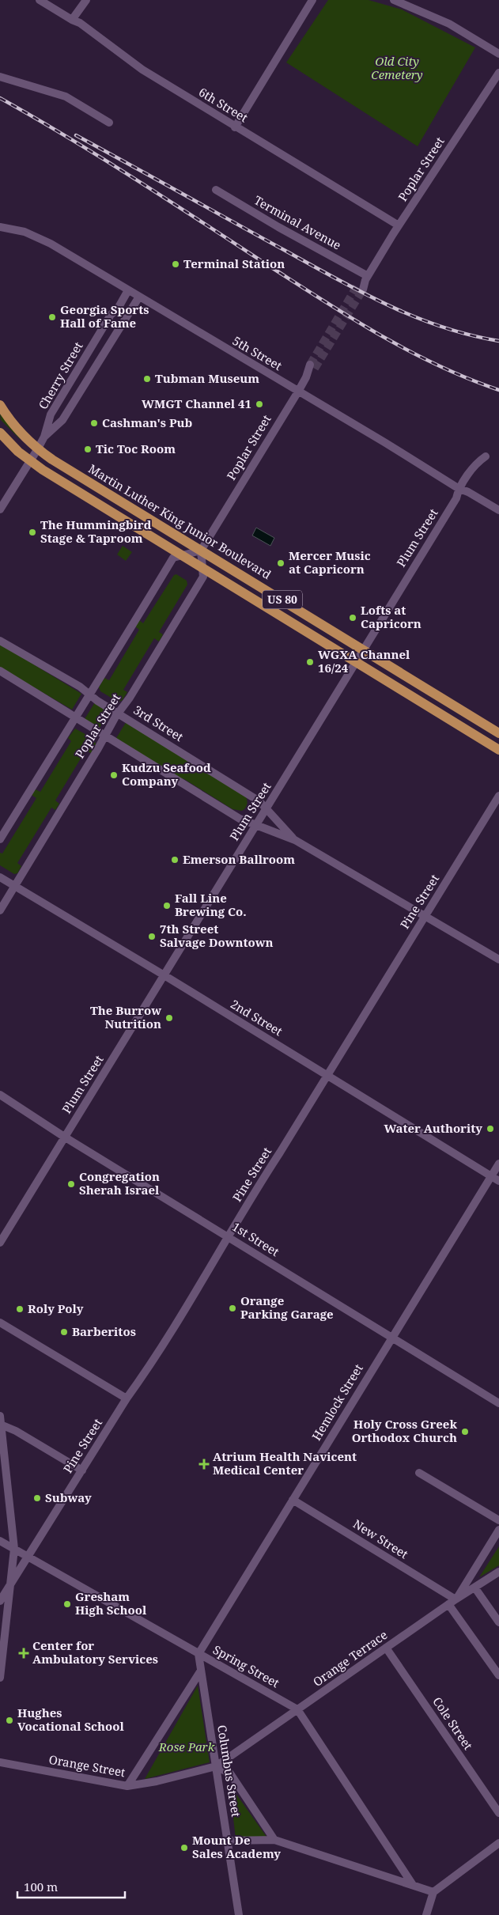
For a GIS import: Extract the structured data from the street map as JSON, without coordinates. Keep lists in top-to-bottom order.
{
  "streets": {
    "main road": ["Martin Luther King Junior Boulevard", "US 80"],
    "street": [
      "6th Street",
      "Poplar Street",
      "Terminal Avenue",
      "5th Street",
      "Cherry Street",
      "Plum Street",
      "3rd Street",
      "Pine Street",
      "2nd Street",
      "1st Street",
      "Hemlock Street",
      "New Street",
      "Orange Terrace",
      "Spring Street",
      "Cole Street",
      "Orange Street",
      "Columbus Street"
    ]
  },
  "crossings": [
    ["6th Street", "Poplar Street"],
    ["Poplar Street", "Terminal Avenue"],
    ["Poplar Street", "5th Street"],
    ["Poplar Street", "Martin Luther King Junior Boulevard"],
    ["Poplar Street", "US 80"],
    ["Poplar Street", "3rd Street"],
    ["Poplar Street", "2nd Street"],
    ["5th Street", "Cherry Street"],
    ["5th Street", "Plum Street"],
    ["Cherry Street", "Martin Luther King Junior Boulevard"],
    ["Cherry Street", "US 80"],
    ["Martin Luther King Junior Boulevard", "Plum Street"],
    ["Plum Street", "US 80"],
    ["Plum Street", "3rd Street"],
    ["Plum Street", "2nd Street"],
    ["Plum Street", "1st Street"],
    ["3rd Street", "Pine Street"],
    ["Pine Street", "2nd Street"],
    ["Pine Street", "1st Street"],
    ["Pine Street", "Spring Street"],
    ["2nd Street", "Hemlock Street"],
    ["1st Street", "Hemlock Street"],
    ["Hemlock Street", "New Street"],
    ["Hemlock Street", "Spring Street"],
    ["Hemlock Street", "Columbus Street"],
    ["New Street", "Orange Terrace"],
    ["Orange Terrace", "Spring Street"],
    ["Orange Terrace", "Cole Street"],
    ["Orange Terrace", "Orange Street"],
    ["Orange Terrace", "Columbus Street"],
    ["Spring Street", "Columbus Street"],
    ["Orange Street", "Columbus Street"]
  ],
  "parks": ["Old City Cemetery", "Rose Park"],
  "places": {
    "other": [
      "Terminal Station",
      "Georgia Sports Hall of Fame",
      "Tubman Museum",
      "WMGT Channel 41",
      "Cashman's Pub",
      "Tic Toc Room",
      "The Hummingbird Stage & Taproom",
      "Mercer Music at Capricorn",
      "Lofts at Capricorn",
      "WGXA Channel 16/24",
      "Kudzu Seafood Company",
      "Emerson Ballroom",
      "Fall Line Brewing Co.",
      "7th Street Salvage Downtown",
      "The Burrow Nutrition",
      "Water Authority",
      "Congregation Sherah Israel",
      "Orange Parking Garage",
      "Roly Poly",
      "Barberitos",
      "Holy Cross Greek Orthodox Church",
      "Subway",
      "Gresham High School",
      "Hughes Vocational School",
      "Mount De Sales Academy"
    ],
    "health": ["Atrium Health Navicent Medical Center", "Center for Ambulatory Services"]
  },
  "scale_bar": "100 m"
}
